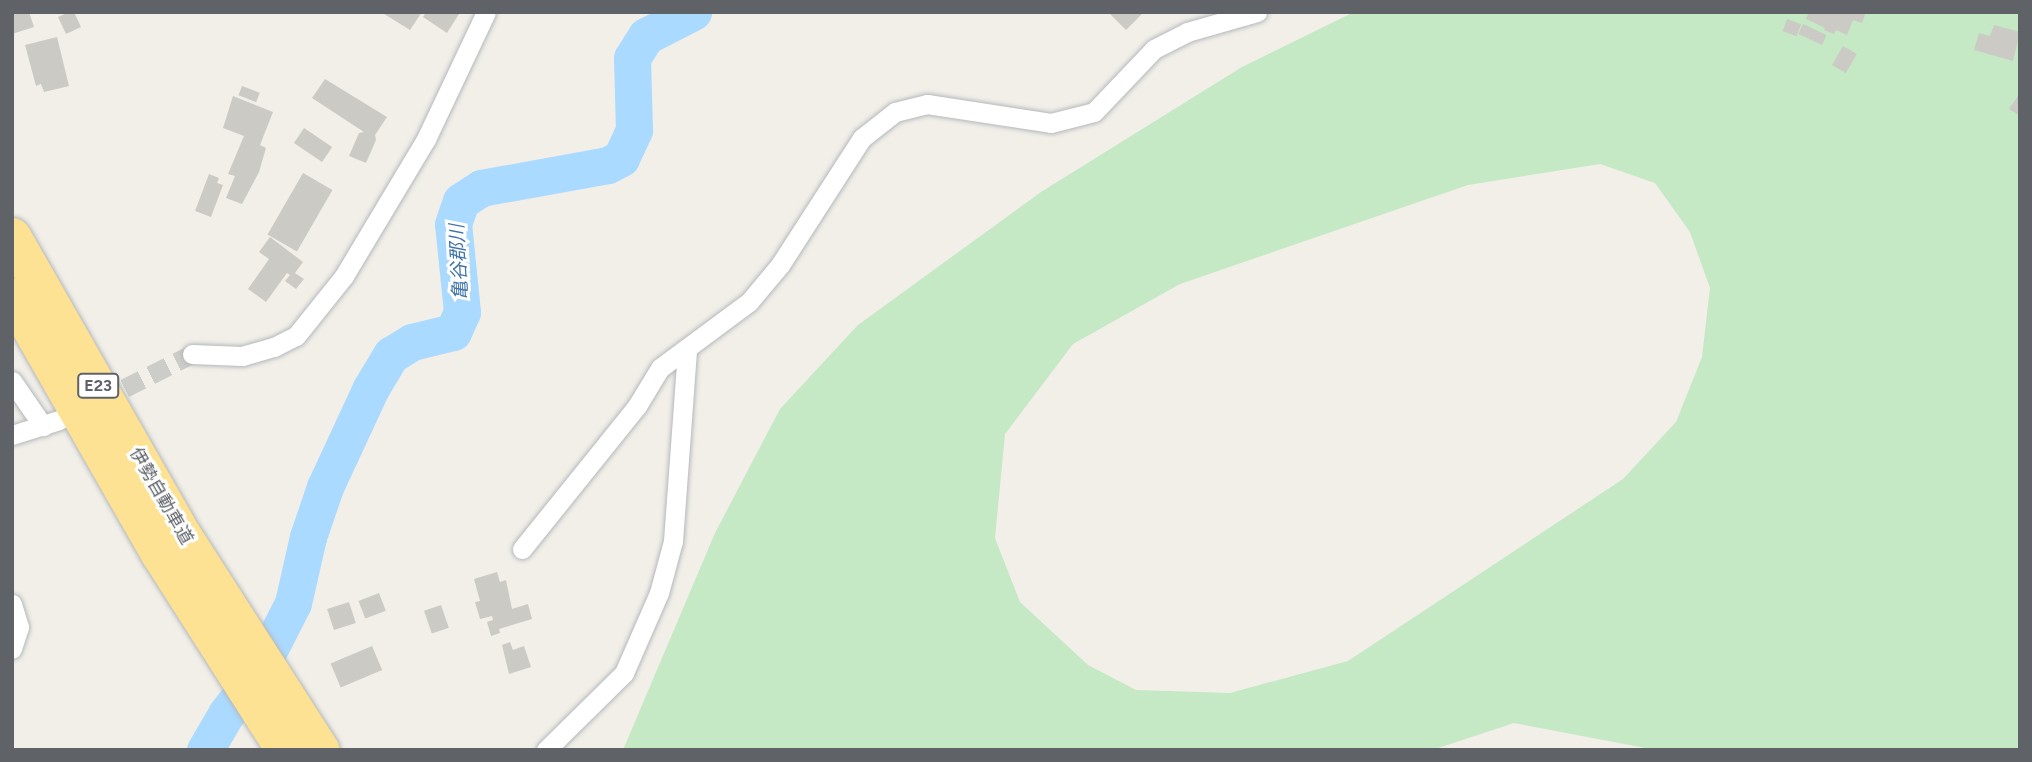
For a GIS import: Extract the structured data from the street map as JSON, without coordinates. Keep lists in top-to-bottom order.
{
  "streets": {
    "highway": ["E23", "伊勢自動車道"]
  },
  "water": ["亀谷郡川"]
}
